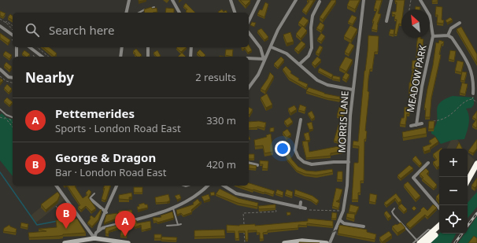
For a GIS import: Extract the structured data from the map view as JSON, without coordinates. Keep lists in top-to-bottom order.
{
  "streets": {
    "street": ["MEADOW PARK", "MORRIS LANE"]
  },
  "north": "top left",
  "page": {
    "search": "Search here",
    "heading": ["Nearby", "2 results"],
    "list": [
      {
        "mark": "A",
        "name": "Pettemerides",
        "note": "Sports · London Road East",
        "value": "330 m"
      },
      {
        "mark": "B",
        "name": "George & Dragon",
        "note": "Bar · London Road East",
        "value": "420 m"
      }
    ],
    "map_buttons": ["+", "−"],
    "pins": ["B", "A"]
  }
}
